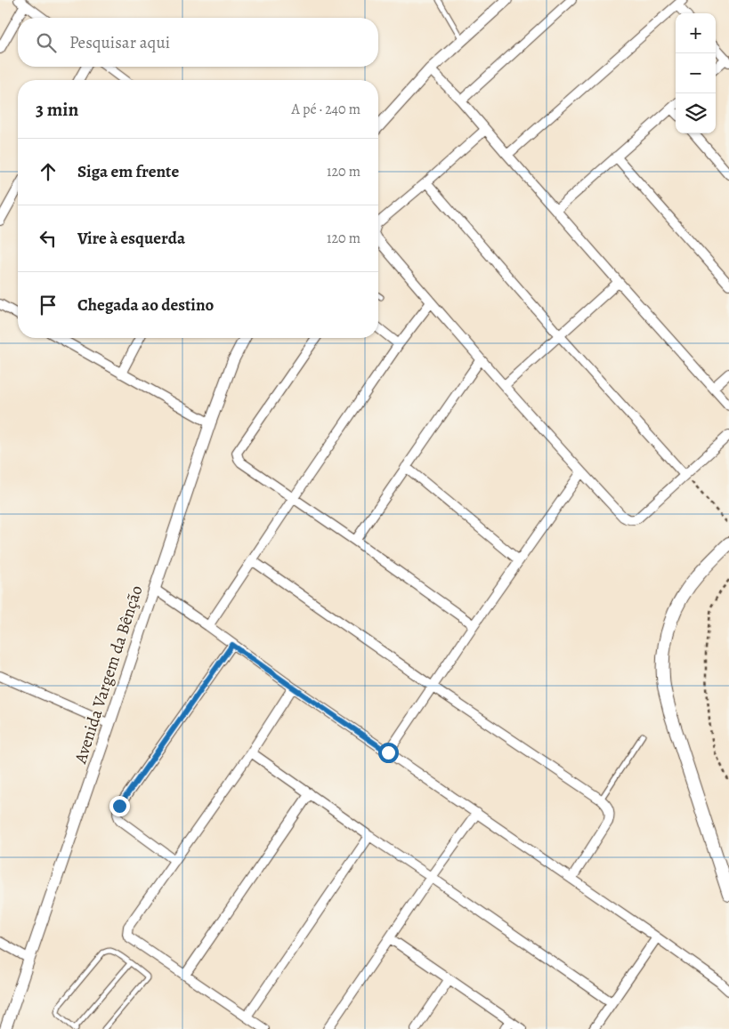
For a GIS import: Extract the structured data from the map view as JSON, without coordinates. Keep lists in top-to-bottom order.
{
  "streets": {
    "street": ["Avenida Vargem da Bênção"]
  },
  "page": {
    "map_buttons": ["+", "−"],
    "search": "Pesquisar aqui",
    "heading": ["3 min", "A pé · 240 m"],
    "list": [
      ["Siga em frente", "120 m"],
      ["Vire à esquerda", "120 m"],
      "Chegada ao destino"
    ]
  }
}
